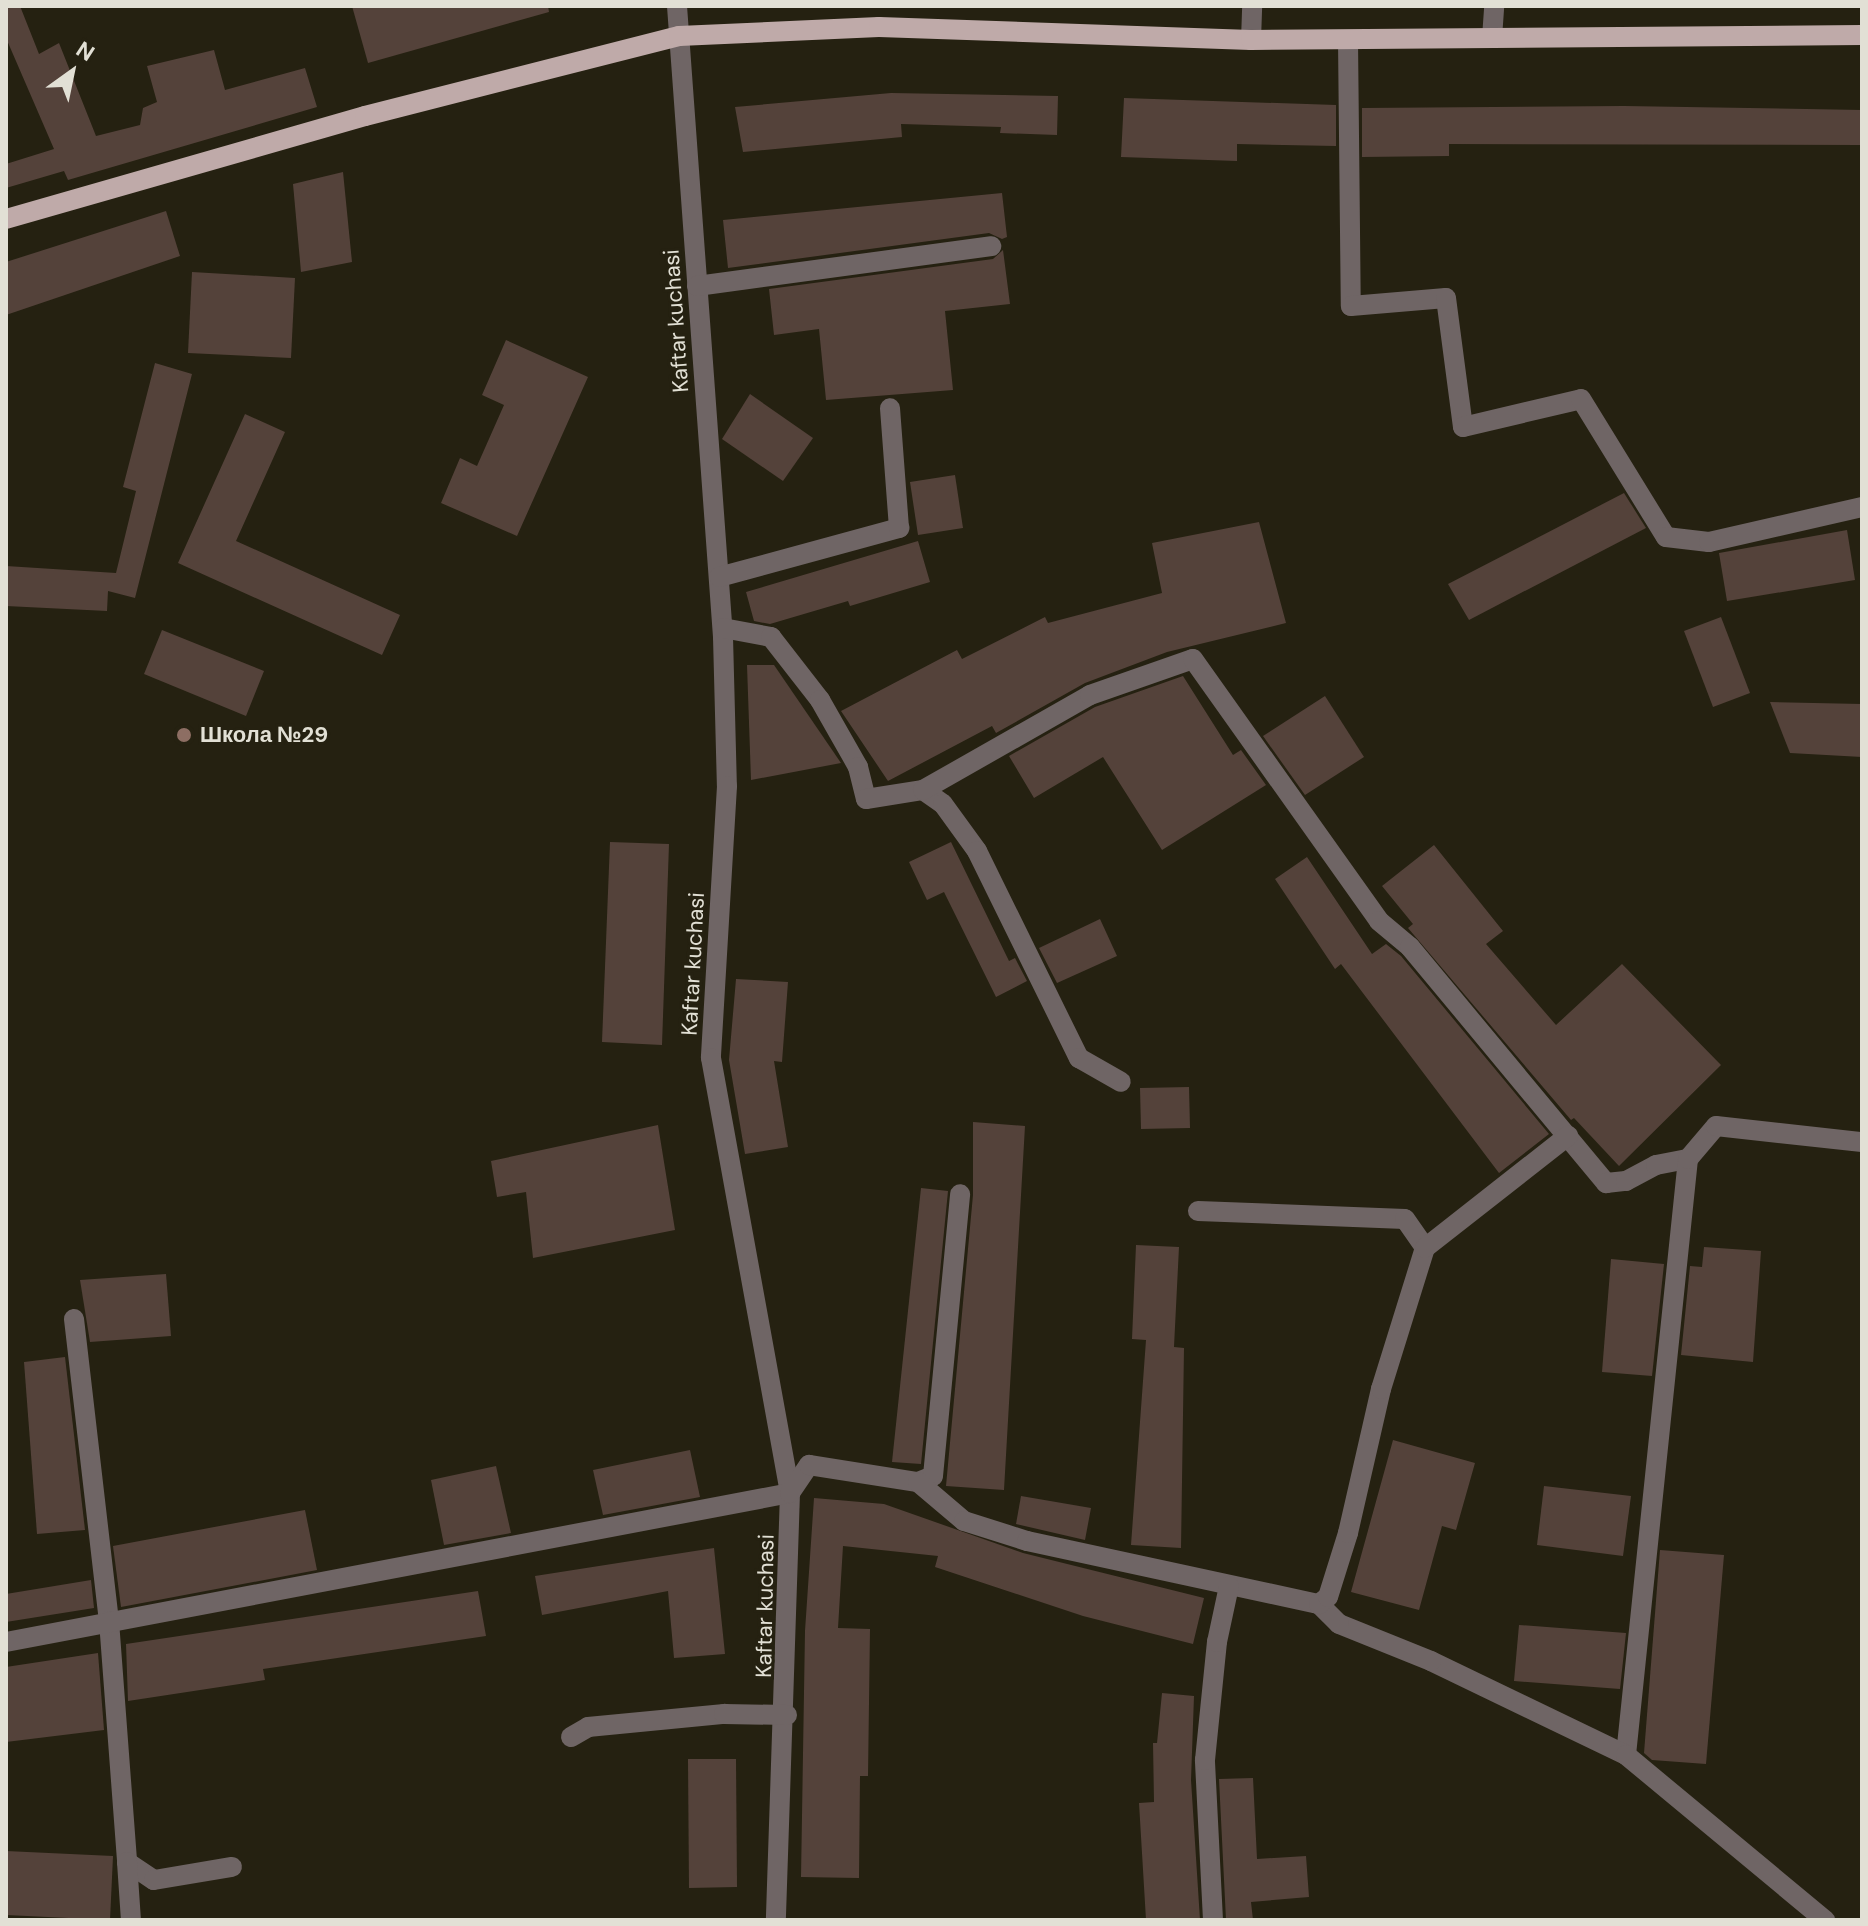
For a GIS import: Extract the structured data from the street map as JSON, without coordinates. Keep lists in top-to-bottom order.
{
  "streets": {
    "street": ["Kaftar kuchasi"]
  },
  "places": ["Школа №29"],
  "north": "top right"
}
